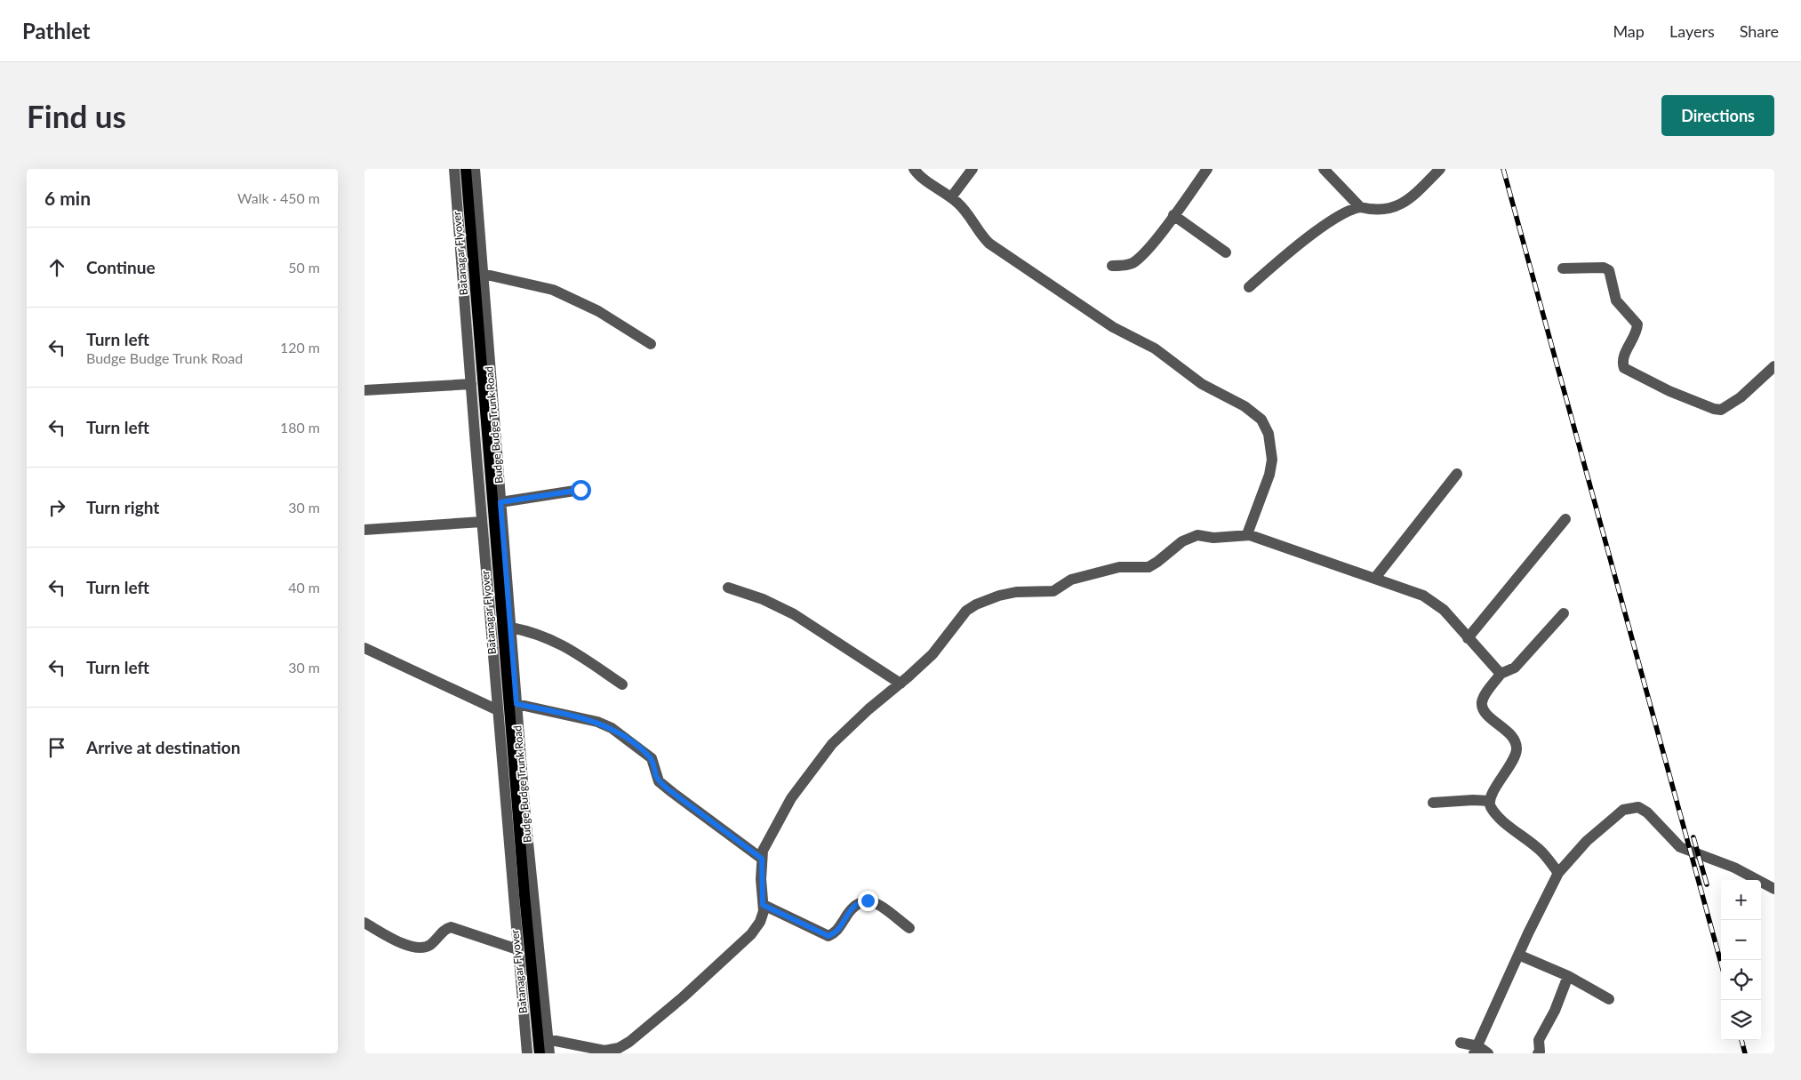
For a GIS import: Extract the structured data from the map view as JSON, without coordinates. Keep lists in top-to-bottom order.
{
  "streets": {
    "main road": ["Batanagar Flyover"],
    "street": ["Budge Budge Trunk Road"]
  },
  "page": {
    "header": "Pathlet",
    "nav": ["Map", "Layers", "Share"],
    "buttons": "Directions",
    "title": "Find us",
    "heading": ["6 min", "Walk · 450 m"],
    "list": [
      ["Continue", "50 m"],
      ["Turn left", "Budge Budge Trunk Road", "120 m"],
      ["Turn left", "180 m"],
      ["Turn right", "30 m"],
      ["Turn left", "40 m"],
      ["Turn left", "30 m"],
      "Arrive at destination"
    ],
    "map_buttons": ["+", "−"]
  }
}
